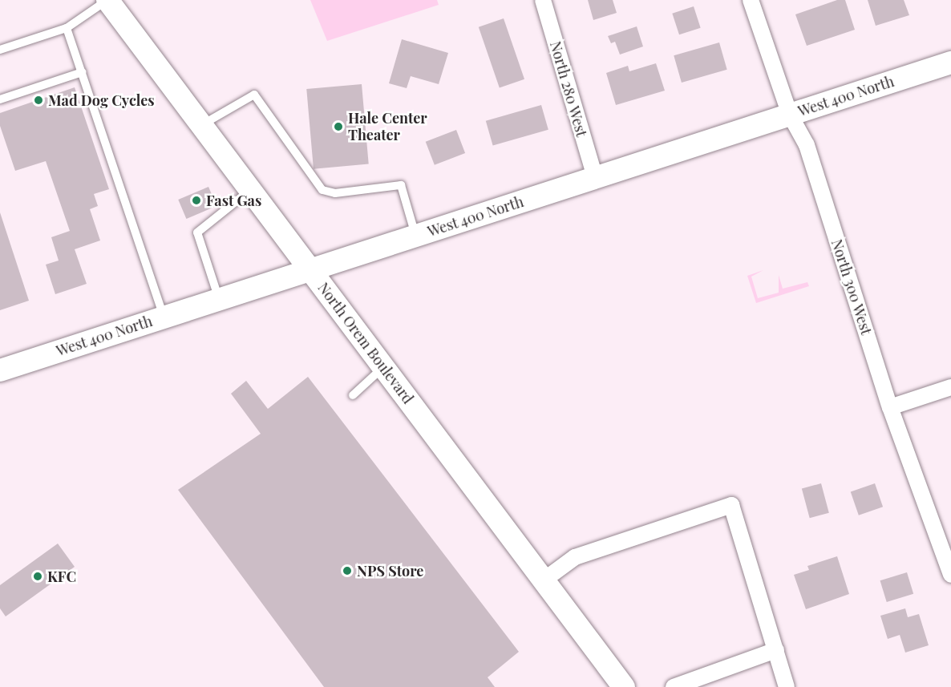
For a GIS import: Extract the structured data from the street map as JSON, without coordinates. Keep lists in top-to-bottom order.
{
  "streets": {
    "main road": ["West 400 North", "North Orem Boulevard"],
    "street": ["North 280 West", "North 300 West"]
  },
  "crossings": [
    ["North 280 West", "West 400 North"],
    ["West 400 North", "North 300 West"],
    ["West 400 North", "North Orem Boulevard"]
  ],
  "places": [
    "Mad Dog Cycles",
    "Hale Center Theater",
    "Fast Gas",
    "NPS Store",
    "KFC"
  ]
}
